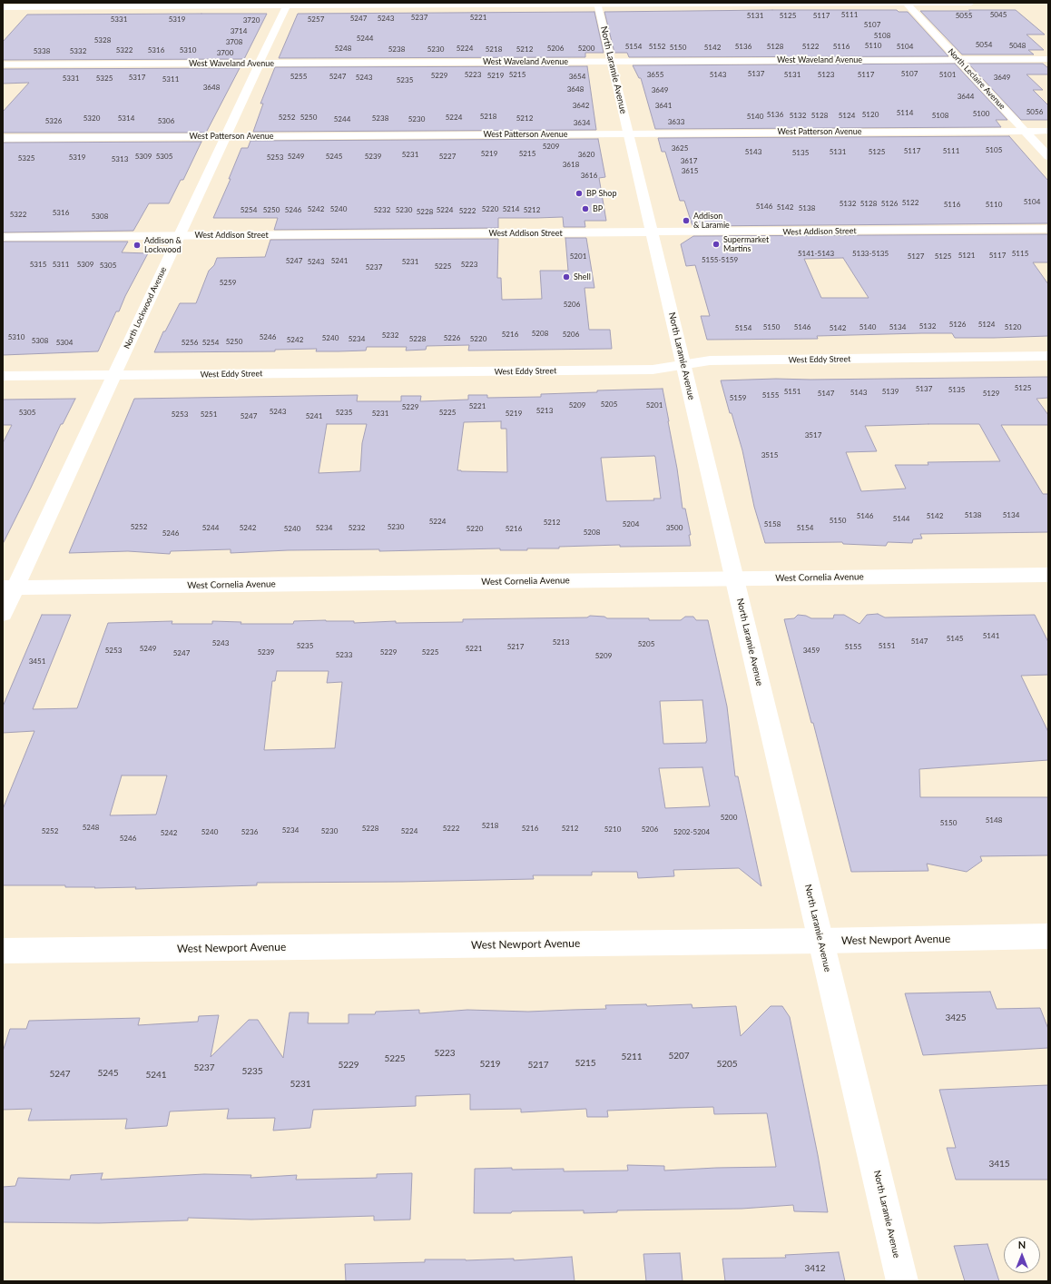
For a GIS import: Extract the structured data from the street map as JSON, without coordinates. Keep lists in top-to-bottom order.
{
  "streets": {
    "street": [
      "West Waveland Avenue",
      "North Laramie Avenue",
      "North Leclaire Avenue",
      "West Patterson Avenue",
      "West Addison Street",
      "North Lockwood Avenue",
      "West Eddy Street",
      "West Cornelia Avenue",
      "West Newport Avenue"
    ]
  },
  "crossings": [
    ["West Waveland Avenue", "North Laramie Avenue"],
    ["West Waveland Avenue", "North Leclaire Avenue"],
    ["West Waveland Avenue", "North Lockwood Avenue"],
    ["North Laramie Avenue", "West Patterson Avenue"],
    ["North Laramie Avenue", "West Addison Street"],
    ["North Laramie Avenue", "West Eddy Street"],
    ["North Laramie Avenue", "West Cornelia Avenue"],
    ["North Laramie Avenue", "West Newport Avenue"],
    ["North Leclaire Avenue", "West Patterson Avenue"],
    ["West Patterson Avenue", "North Lockwood Avenue"],
    ["West Addison Street", "North Lockwood Avenue"],
    ["North Lockwood Avenue", "West Eddy Street"],
    ["North Lockwood Avenue", "West Cornelia Avenue"]
  ],
  "places": [
    "BP Shop",
    "BP",
    "Addison & Laramie",
    "Supermarket Martins",
    "Addison & Lockwood",
    "Shell"
  ],
  "house_numbers": [
    "5111",
    "5045",
    "5131",
    "5125",
    "5117",
    "5055",
    "5237",
    "5221",
    "5247",
    "5243",
    "5331",
    "5319",
    "5257",
    "3720",
    "5107",
    "3714",
    "5108",
    "5244",
    "5328",
    "3708",
    "5054",
    "5110",
    "5048",
    "5154",
    "5152",
    "5136",
    "5128",
    "5122",
    "5116",
    "5104",
    "5150",
    "5142",
    "5248",
    "5224",
    "5206",
    "5200",
    "5238",
    "5230",
    "5218",
    "5212",
    "5322",
    "5316",
    "5310",
    "5338",
    "5332",
    "3700",
    "5137",
    "5107",
    "5223",
    "5215",
    "3655",
    "5143",
    "5131",
    "5123",
    "5117",
    "5101",
    "5229",
    "5219",
    "5255",
    "5247",
    "3654",
    "5317",
    "5243",
    "3649",
    "5331",
    "5325",
    "5311",
    "5235",
    "3648",
    "3648",
    "3649",
    "3644",
    "3642",
    "3641",
    "5056",
    "5114",
    "5100",
    "5136",
    "5120",
    "5132",
    "5128",
    "5124",
    "5108",
    "5218",
    "5140",
    "5252",
    "5250",
    "5224",
    "5320",
    "5314",
    "5238",
    "5212",
    "5244",
    "5230",
    "5326",
    "5306",
    "3633",
    "3634",
    "5209",
    "3625",
    "5105",
    "5117",
    "5111",
    "5143",
    "5131",
    "5125",
    "5135",
    "5219",
    "5215",
    "5231",
    "3620",
    "5309",
    "5305",
    "5249",
    "5245",
    "5239",
    "5227",
    "5319",
    "5253",
    "5325",
    "5313",
    "3617",
    "3618",
    "3615",
    "3616",
    "5104",
    "5122",
    "5132",
    "5128",
    "5126",
    "5116",
    "5110",
    "5146",
    "5142",
    "5138",
    "5242",
    "5240",
    "5220",
    "5214",
    "5254",
    "5250",
    "5246",
    "5232",
    "5230",
    "5224",
    "5212",
    "5222",
    "5228",
    "5316",
    "5322",
    "5308",
    "5141-5143",
    "5133-5135",
    "5115",
    "5121",
    "5117",
    "5201",
    "5127",
    "5125",
    "5155-5159",
    "5247",
    "5241",
    "5243",
    "5231",
    "5315",
    "5311",
    "5309",
    "5223",
    "5305",
    "5225",
    "5237",
    "5259",
    "5206",
    "5126",
    "5124",
    "5132",
    "5150",
    "5146",
    "5140",
    "5134",
    "5120",
    "5154",
    "5142",
    "5208",
    "5216",
    "5206",
    "5232",
    "5310",
    "5246",
    "5240",
    "5226",
    "5234",
    "5228",
    "5220",
    "5242",
    "5308",
    "5250",
    "5304",
    "5256",
    "5254",
    "5125",
    "5137",
    "5135",
    "5151",
    "5139",
    "5143",
    "5147",
    "5129",
    "5155",
    "5159",
    "5205",
    "5209",
    "5201",
    "5221",
    "5229",
    "5213",
    "5243",
    "5305",
    "5235",
    "5225",
    "5231",
    "5219",
    "5253",
    "5251",
    "5247",
    "5241",
    "3517",
    "3515",
    "5138",
    "5134",
    "5146",
    "5142",
    "5144",
    "5150",
    "5224",
    "5212",
    "5204",
    "5158",
    "5252",
    "5230",
    "5244",
    "5242",
    "5234",
    "5232",
    "3500",
    "5154",
    "5240",
    "5220",
    "5216",
    "5208",
    "5246",
    "5141",
    "5145",
    "5147",
    "5213",
    "5243",
    "5205",
    "5235",
    "5151",
    "5217",
    "5155",
    "5249",
    "5221",
    "5253",
    "3459",
    "5239",
    "5229",
    "5225",
    "5247",
    "5233",
    "5209",
    "3451",
    "5200",
    "5148",
    "5150",
    "5218",
    "5248",
    "5228",
    "5222",
    "5216",
    "5212",
    "5210",
    "5206",
    "5234",
    "5252",
    "5230",
    "5224",
    "5240",
    "5236",
    "5202-5204",
    "5242",
    "5246",
    "3425",
    "5223",
    "5207",
    "5211",
    "5225",
    "5215",
    "5219",
    "5205",
    "5229",
    "5217",
    "5237",
    "5235",
    "5245",
    "5247",
    "5241",
    "5231",
    "3415",
    "3412"
  ],
  "north": "top"
}
